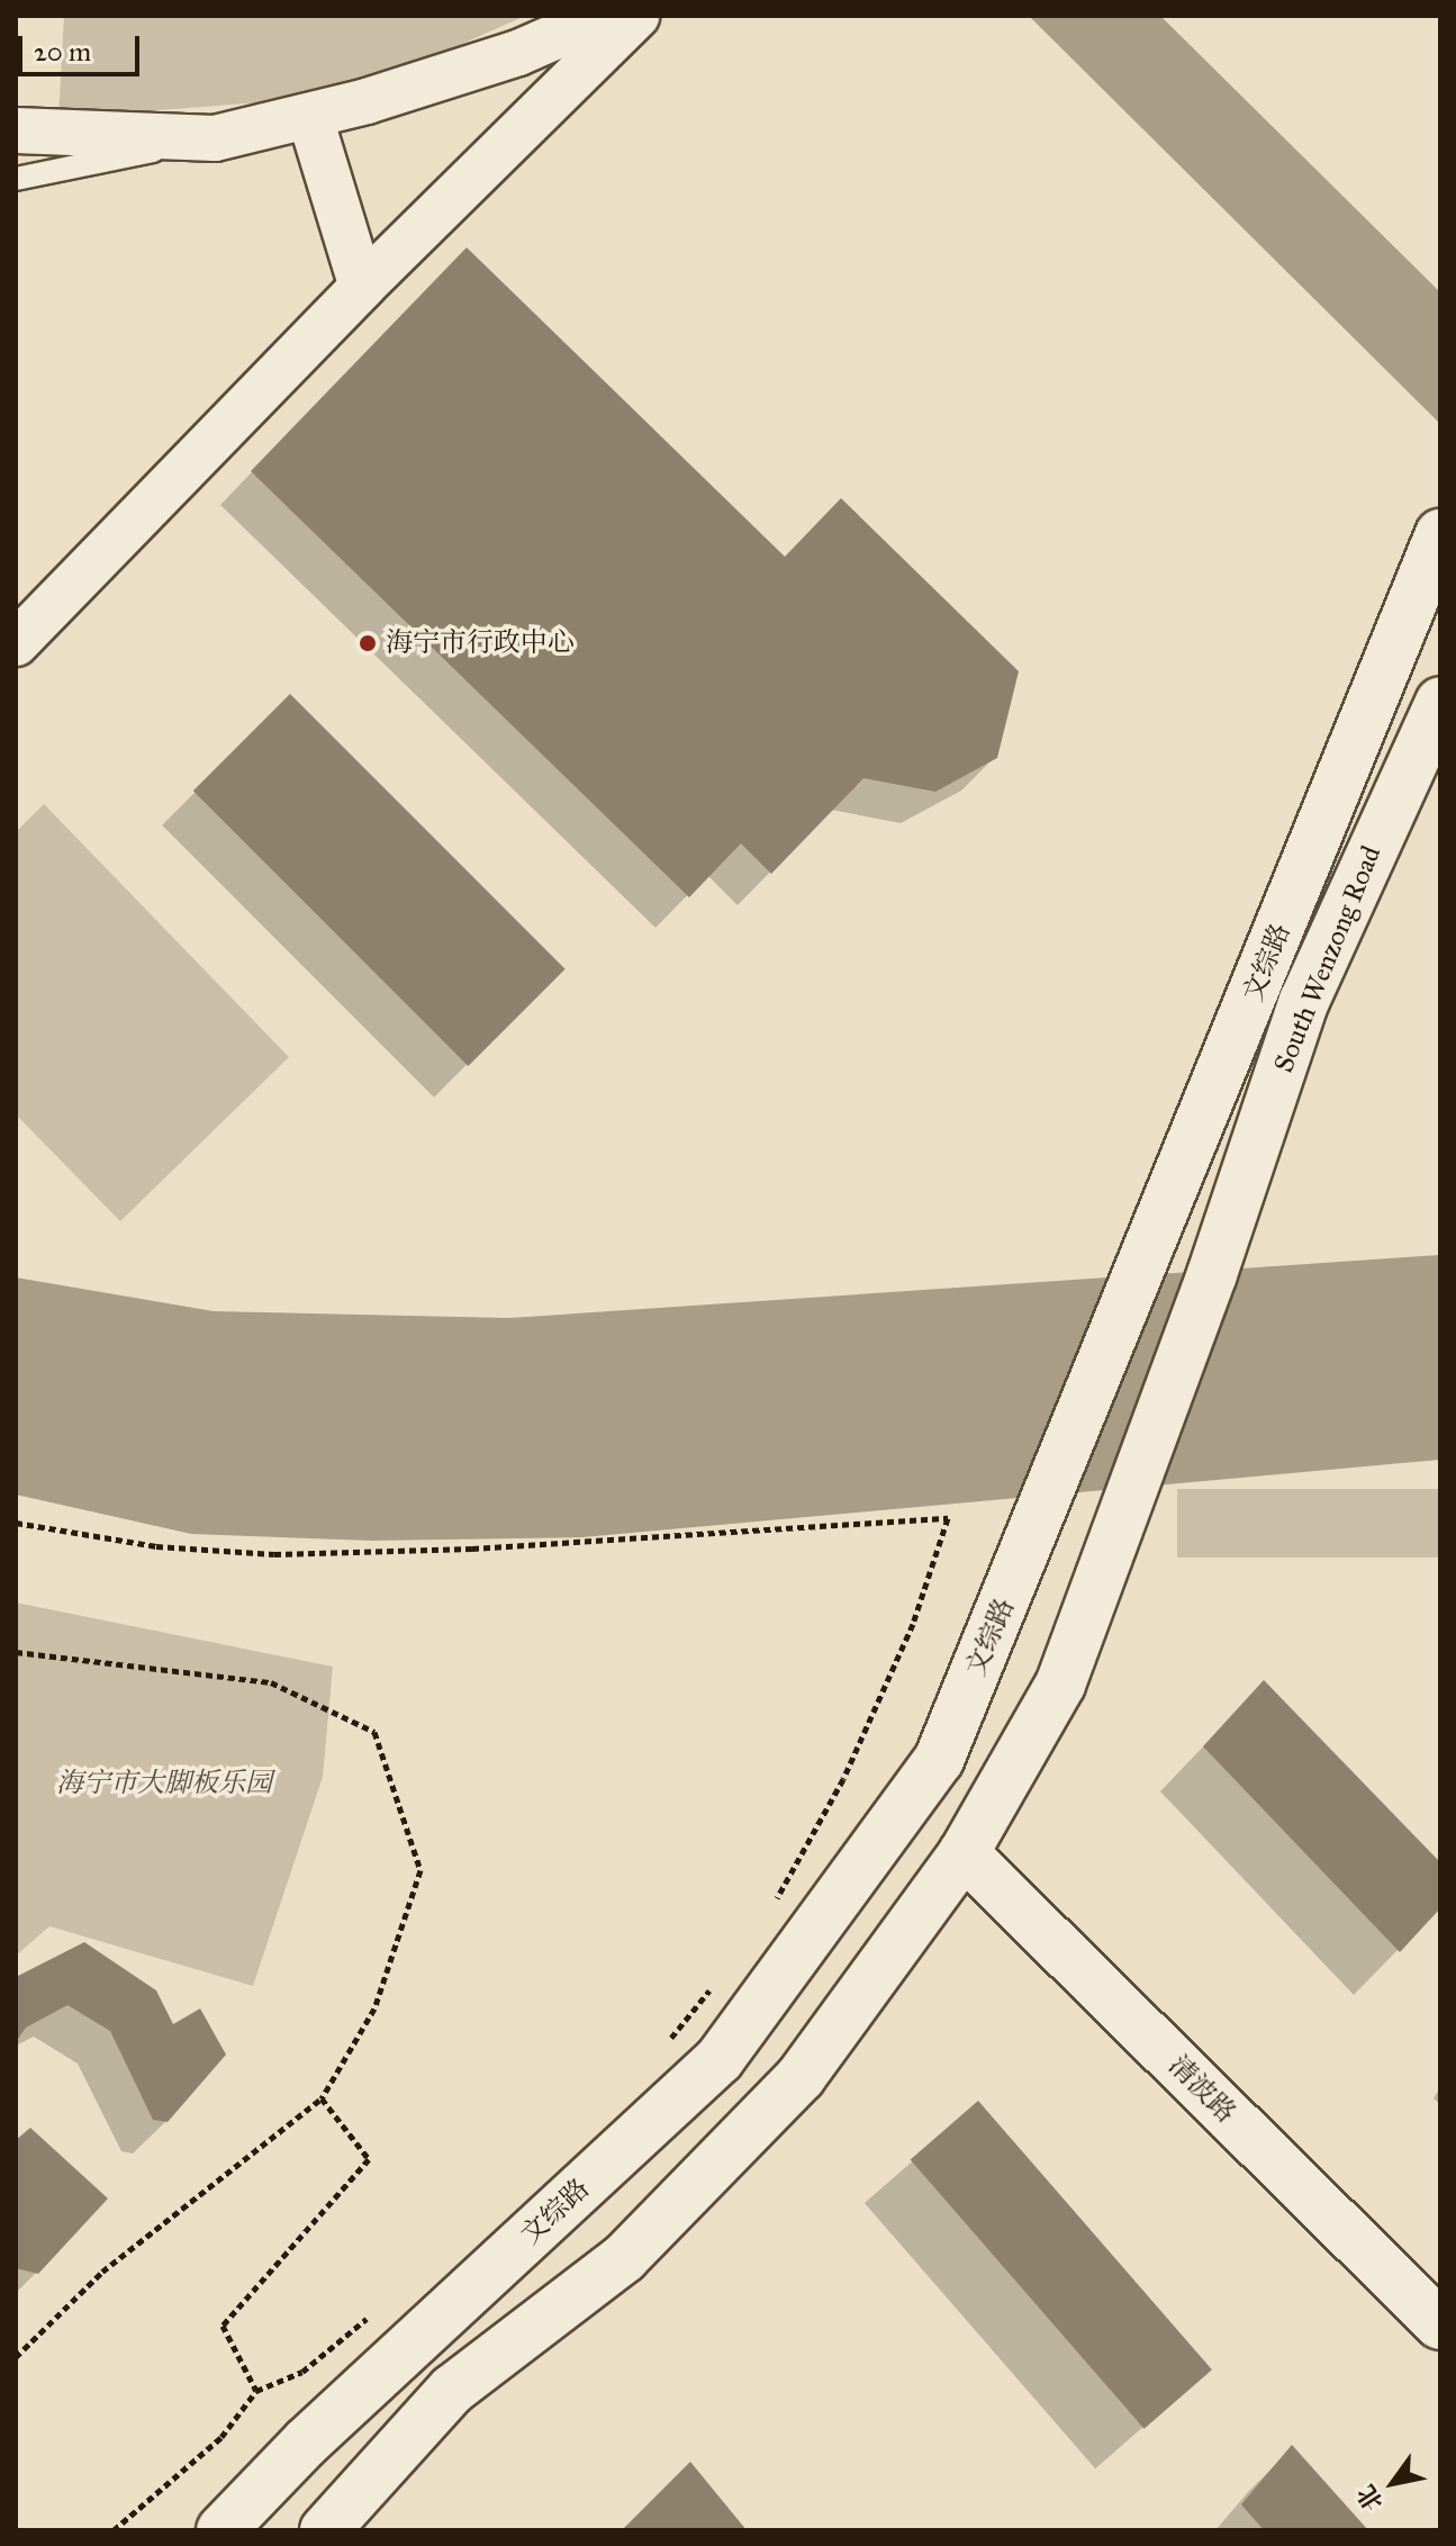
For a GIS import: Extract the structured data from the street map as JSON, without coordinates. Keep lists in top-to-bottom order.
{
  "streets": {
    "main road": ["South Wenzong Road", "文综路", "清波路"]
  },
  "crossings": [
    ["South Wenzong Road", "清波路"]
  ],
  "parks": ["海宁市大脚板乐园"],
  "places": ["海宁市行政中心"],
  "scale_bar": "20 m",
  "north": "bottom left"
}
